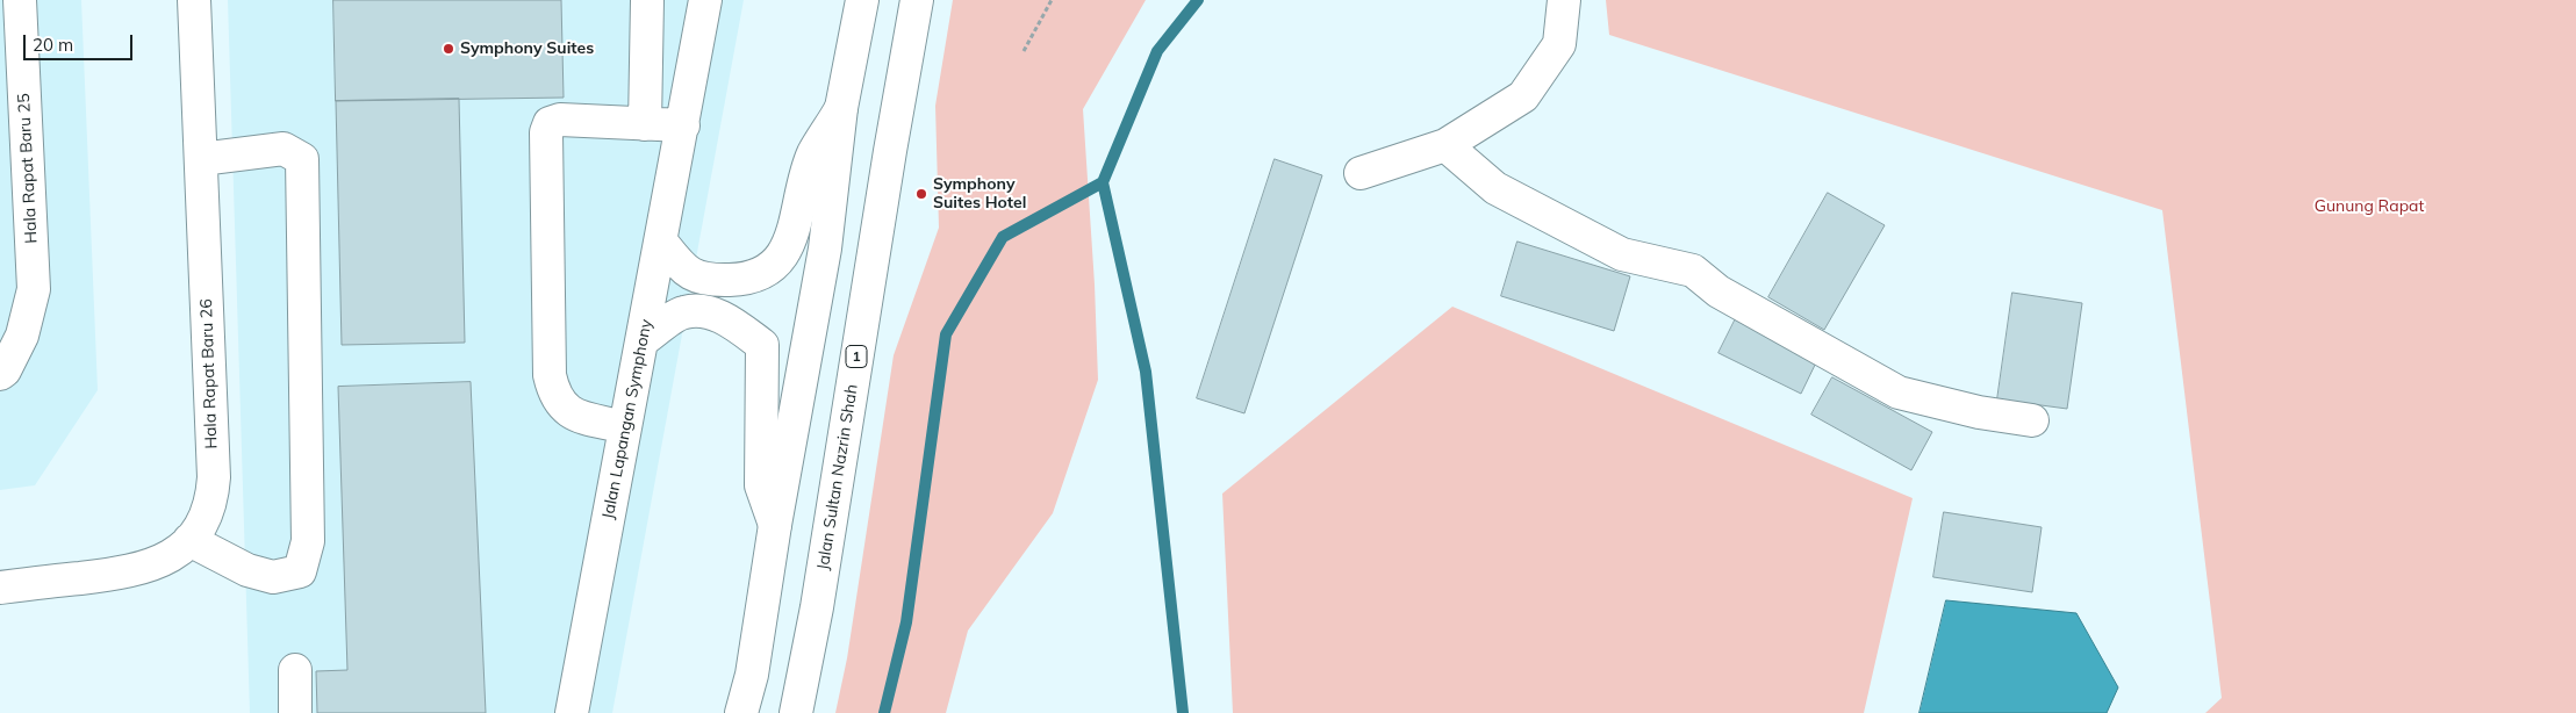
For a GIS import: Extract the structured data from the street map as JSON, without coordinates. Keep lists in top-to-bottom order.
{
  "streets": {
    "main road": [
      "Hala Rapat Baru 25",
      "1",
      "Hala Rapat Baru 26",
      "Jalan Lapangan Symphony",
      "Jalan Sultan Nazrin Shah"
    ]
  },
  "parks": ["Gunung Rapat"],
  "places": ["Symphony Suites", "Symphony Suites Hotel"],
  "scale_bar": "20 m"
}
